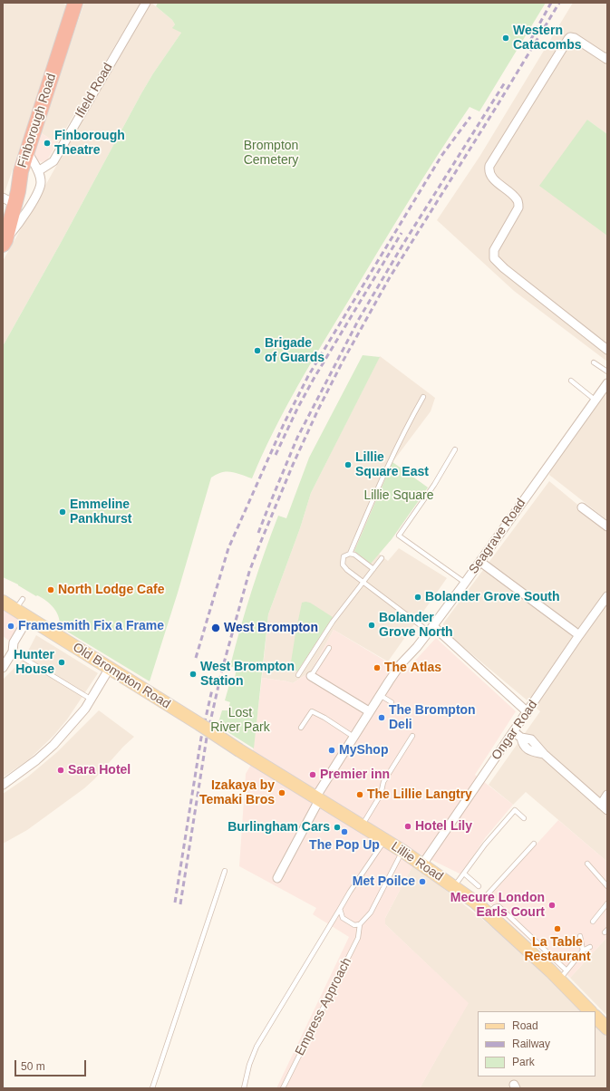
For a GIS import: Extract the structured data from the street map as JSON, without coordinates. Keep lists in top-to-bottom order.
{
  "streets": {
    "highway": ["Finborough Road"],
    "main road": ["Old Brompton Road", "Lillie Road"],
    "street": ["Ifield Road", "Seagrave Road", "Ongar Road"],
    "lane": ["Empress Approach"]
  },
  "crossings": [
    ["Ifield Road", "Finborough Road"],
    ["Seagrave Road", "Lillie Road"],
    ["Old Brompton Road", "Lillie Road"],
    ["Ongar Road", "Lillie Road"]
  ],
  "parks": ["Brompton Cemetery", "Lillie Square", "Lost River Park"],
  "places": [
    "Western Catacombs",
    "Finborough Theatre",
    "Brigade of Guards",
    "Lillie Square East",
    "Emmeline Pankhurst",
    "North Lodge Cafe",
    "Bolander Grove South",
    "Bolander Grove North",
    "Framesmith Fix a Frame",
    "West Brompton",
    "Hunter House",
    "The Atlas",
    "West Brompton Station",
    "The Brompton Deli",
    "MyShop",
    "Sara Hotel",
    "Premier inn",
    "Izakaya by Temaki Bros",
    "The Lillie Langtry",
    "Hotel Lily",
    "Burlingham Cars",
    "The Pop Up",
    "Met Poilce",
    "Mecure London Earls Court",
    "La Table Restaurant"
  ],
  "legend": ["Road", "Railway", "Park"],
  "scale_bar": "50 m"
}
